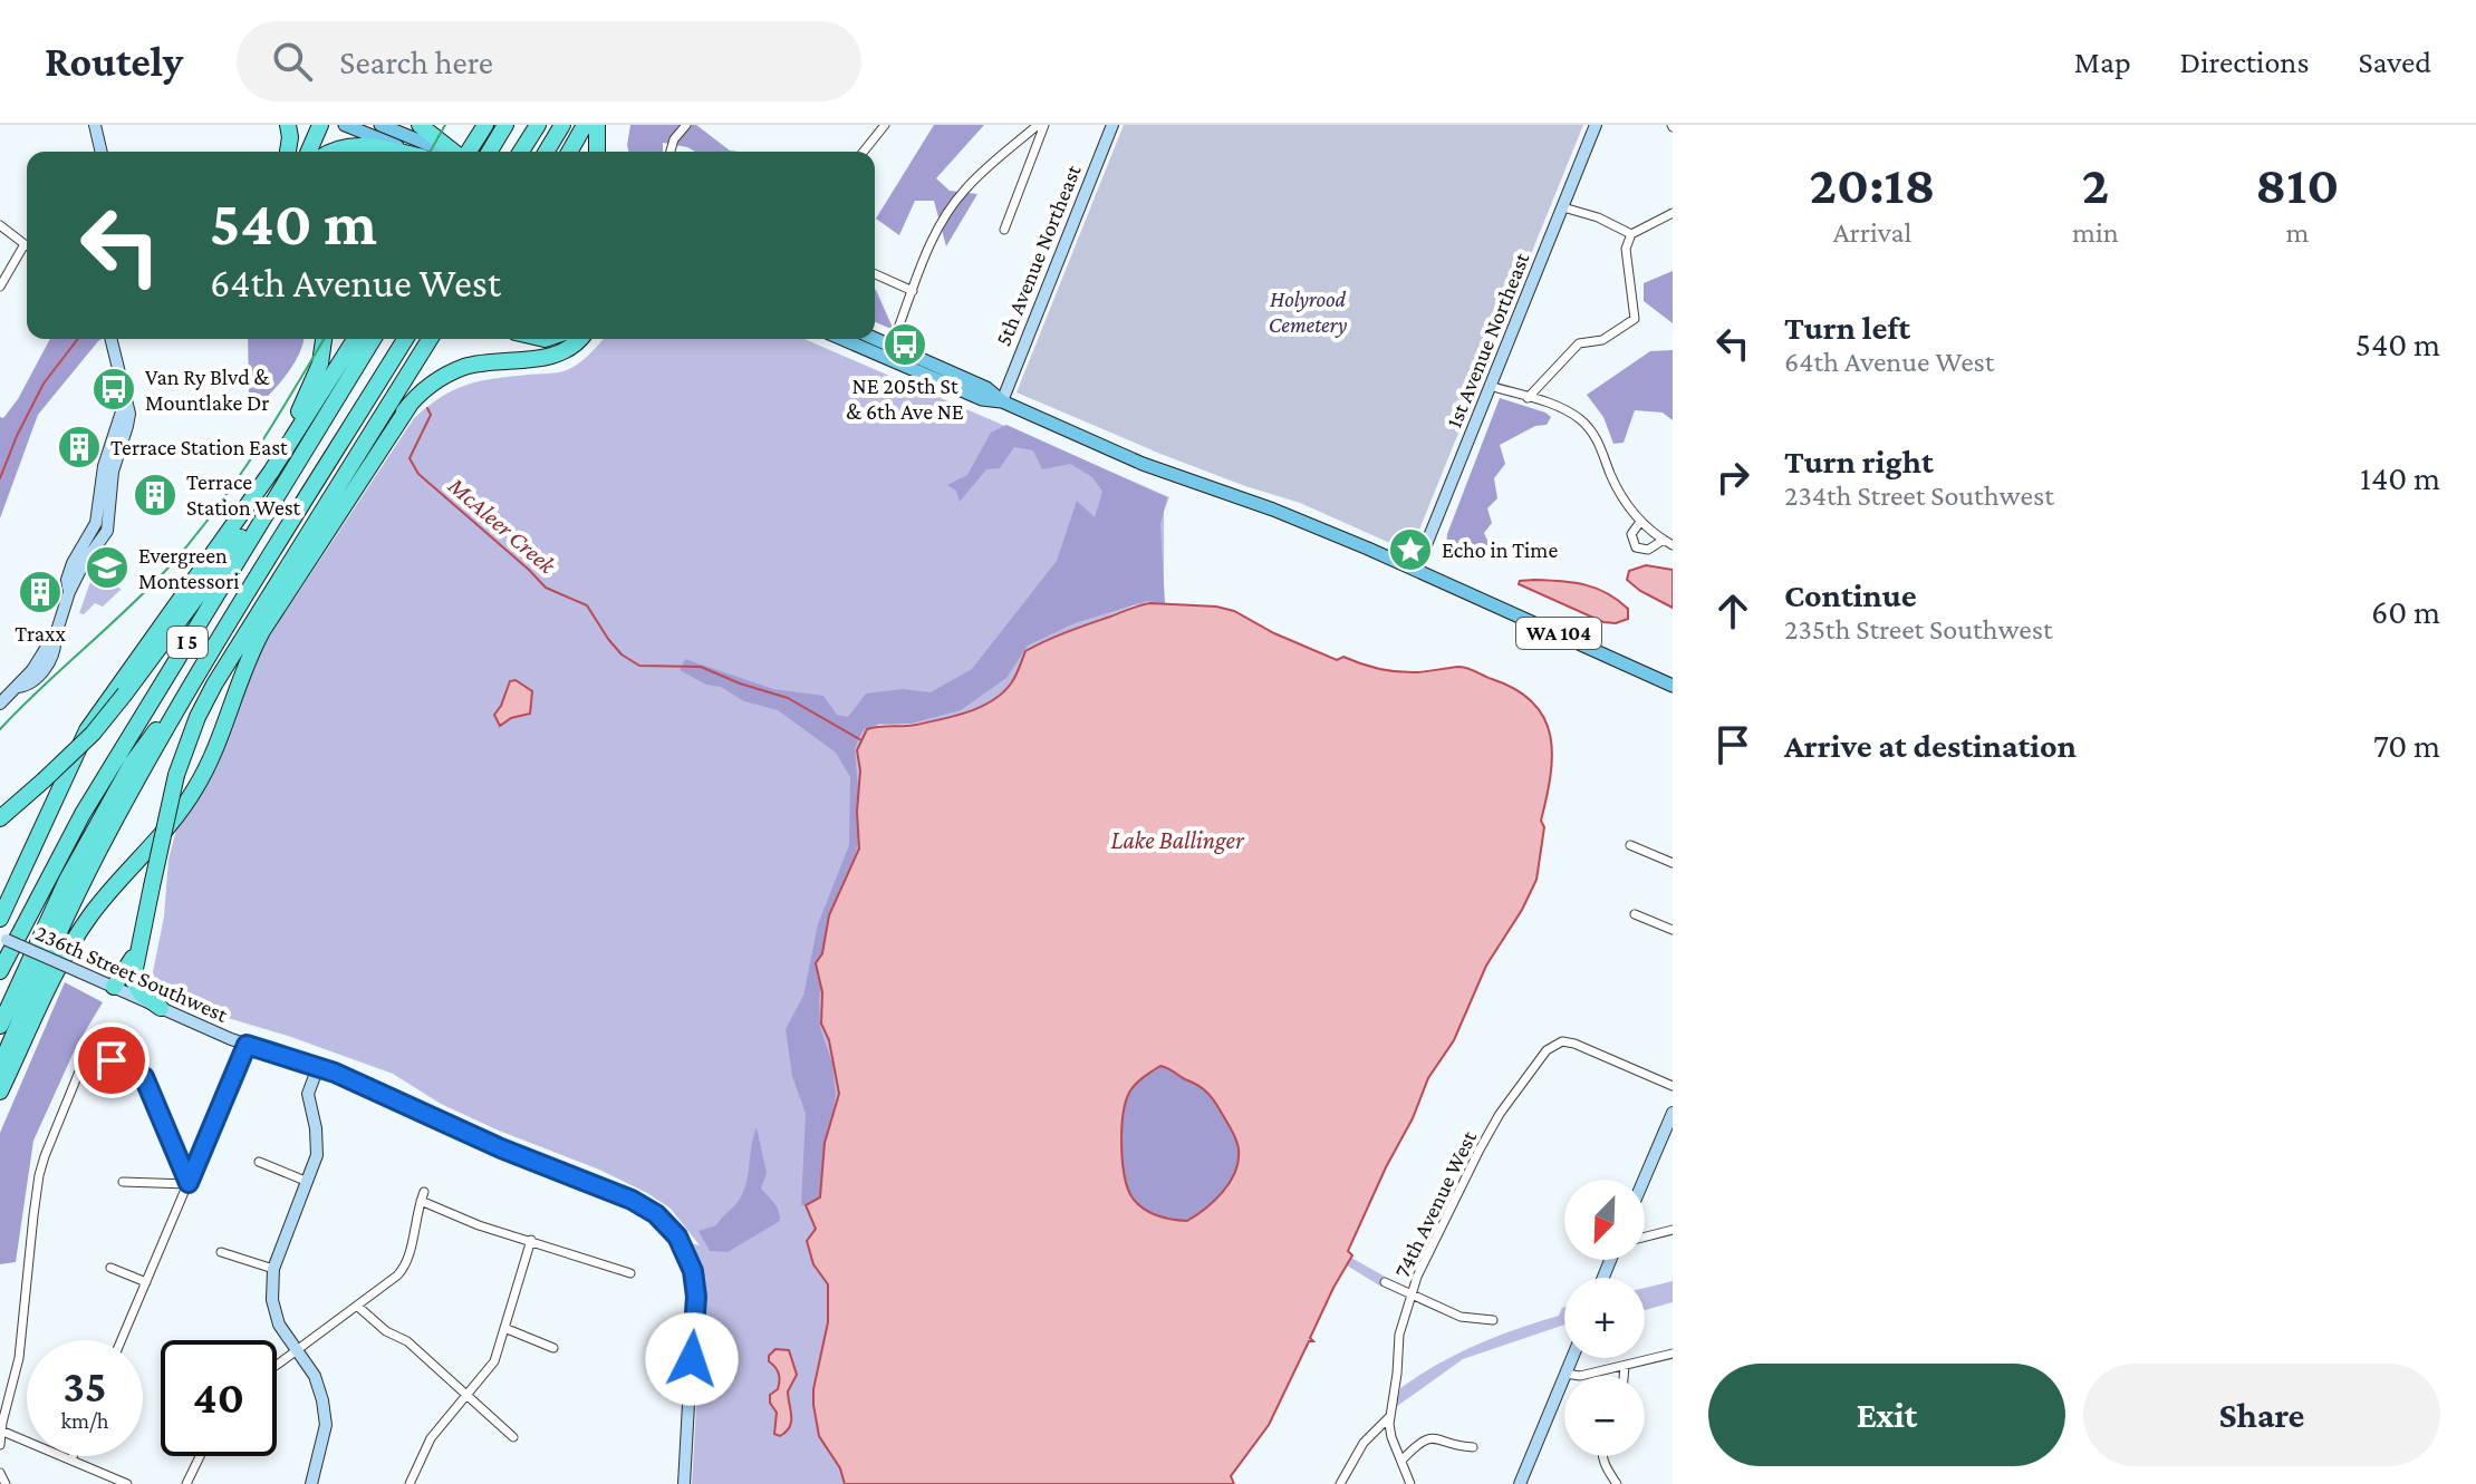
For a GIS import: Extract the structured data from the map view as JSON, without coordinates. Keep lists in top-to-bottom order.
{
  "streets": {
    "highway": ["I 5"],
    "main road": ["WA 104"],
    "street": [
      "5th Avenue Northeast",
      "1st Avenue Northeast",
      "236th Street Southwest",
      "74th Avenue West"
    ]
  },
  "crossings": [
    ["5th Avenue Northeast", "WA 104"],
    ["1st Avenue Northeast", "WA 104"]
  ],
  "water": ["McAleer Creek", "Lake Ballinger"],
  "parks": ["Holyrood Cemetery"],
  "places": {
    "bus stop": ["NE 205th St & 6th Ave NE", "Van Ry Blvd & Mountlake Dr"],
    "building": ["Terrace Station East", "Terrace Station West", "Traxx"],
    "place": ["Echo in Time"],
    "school or university": ["Evergreen Montessori"]
  },
  "north": "bottom left",
  "page": {
    "header": "Routely",
    "search": "Search here",
    "nav": ["Map", "Directions", "Saved"],
    "eta": [
      "20:18",
      "Arrival",
      "2",
      "min",
      "810",
      "m"
    ],
    "turn": ["540 m", "64th Avenue West"],
    "list": [
      {
        "name": "Turn left",
        "note": "64th Avenue West",
        "value": "540 m"
      },
      {
        "name": "Turn right",
        "note": "234th Street Southwest",
        "value": "140 m"
      },
      {
        "name": "Continue",
        "note": "235th Street Southwest",
        "value": "60 m"
      },
      {
        "name": "Arrive at destination",
        "value": "70 m"
      }
    ],
    "map_buttons": ["+", "−"],
    "speed": "35 km/h",
    "limit": "40",
    "buttons": ["Exit", "Share"]
  }
}
